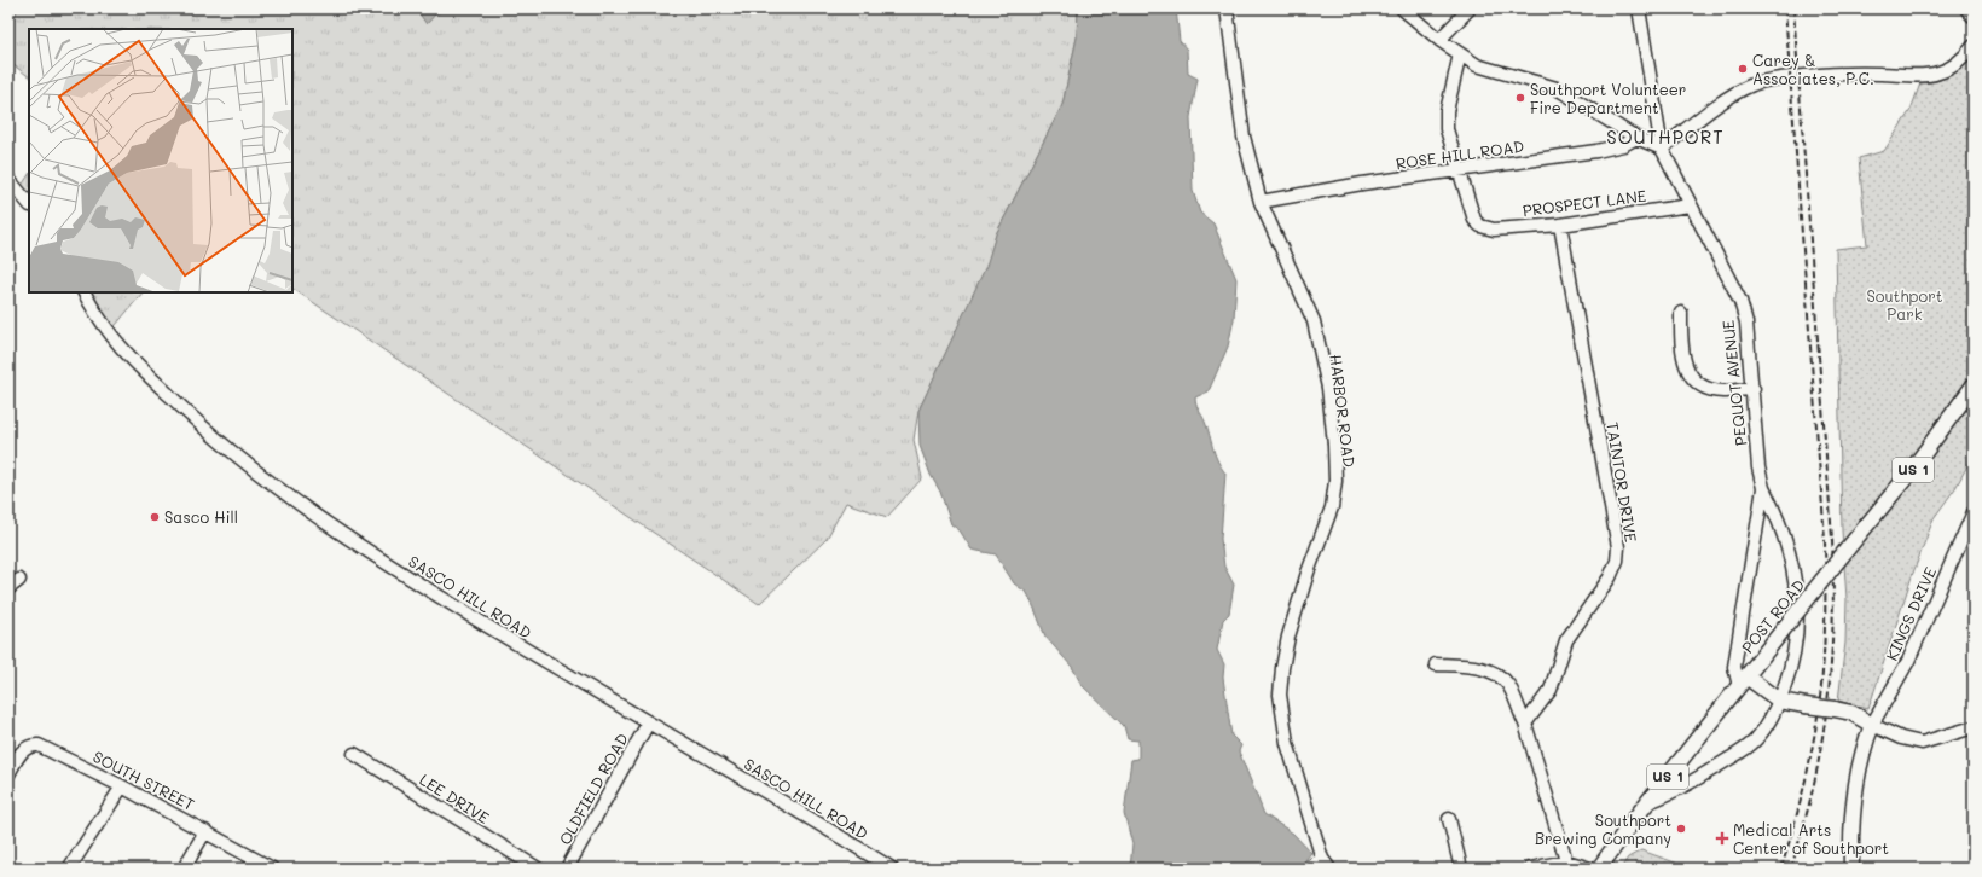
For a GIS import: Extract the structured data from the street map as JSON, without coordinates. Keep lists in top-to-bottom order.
{
  "streets": {
    "main road": ["US 1", "POST ROAD"],
    "street": [
      "ROSE HILL ROAD",
      "PROSPECT LANE",
      "PEQUOT AVENUE",
      "HARBOR ROAD",
      "TAINTOR DRIVE",
      "SASCO HILL ROAD",
      "KINGS DRIVE",
      "SOUTH STREET",
      "OLDFIELD ROAD",
      "LEE DRIVE"
    ]
  },
  "crossings": [
    ["ROSE HILL ROAD", "PROSPECT LANE"],
    ["ROSE HILL ROAD", "HARBOR ROAD"],
    ["PROSPECT LANE", "PEQUOT AVENUE"],
    ["PROSPECT LANE", "TAINTOR DRIVE"],
    ["PEQUOT AVENUE", "POST ROAD"],
    ["SASCO HILL ROAD", "OLDFIELD ROAD"]
  ],
  "districts": ["SOUTHPORT"],
  "parks": ["Southport Park"],
  "places": {
    "other": [
      "Carey & Associates, P.C.",
      "Southport Volunteer Fire Department",
      "Sasco Hill",
      "Southport Brewing Company"
    ],
    "health": ["Medical Arts Center of Southport"]
  }
}
